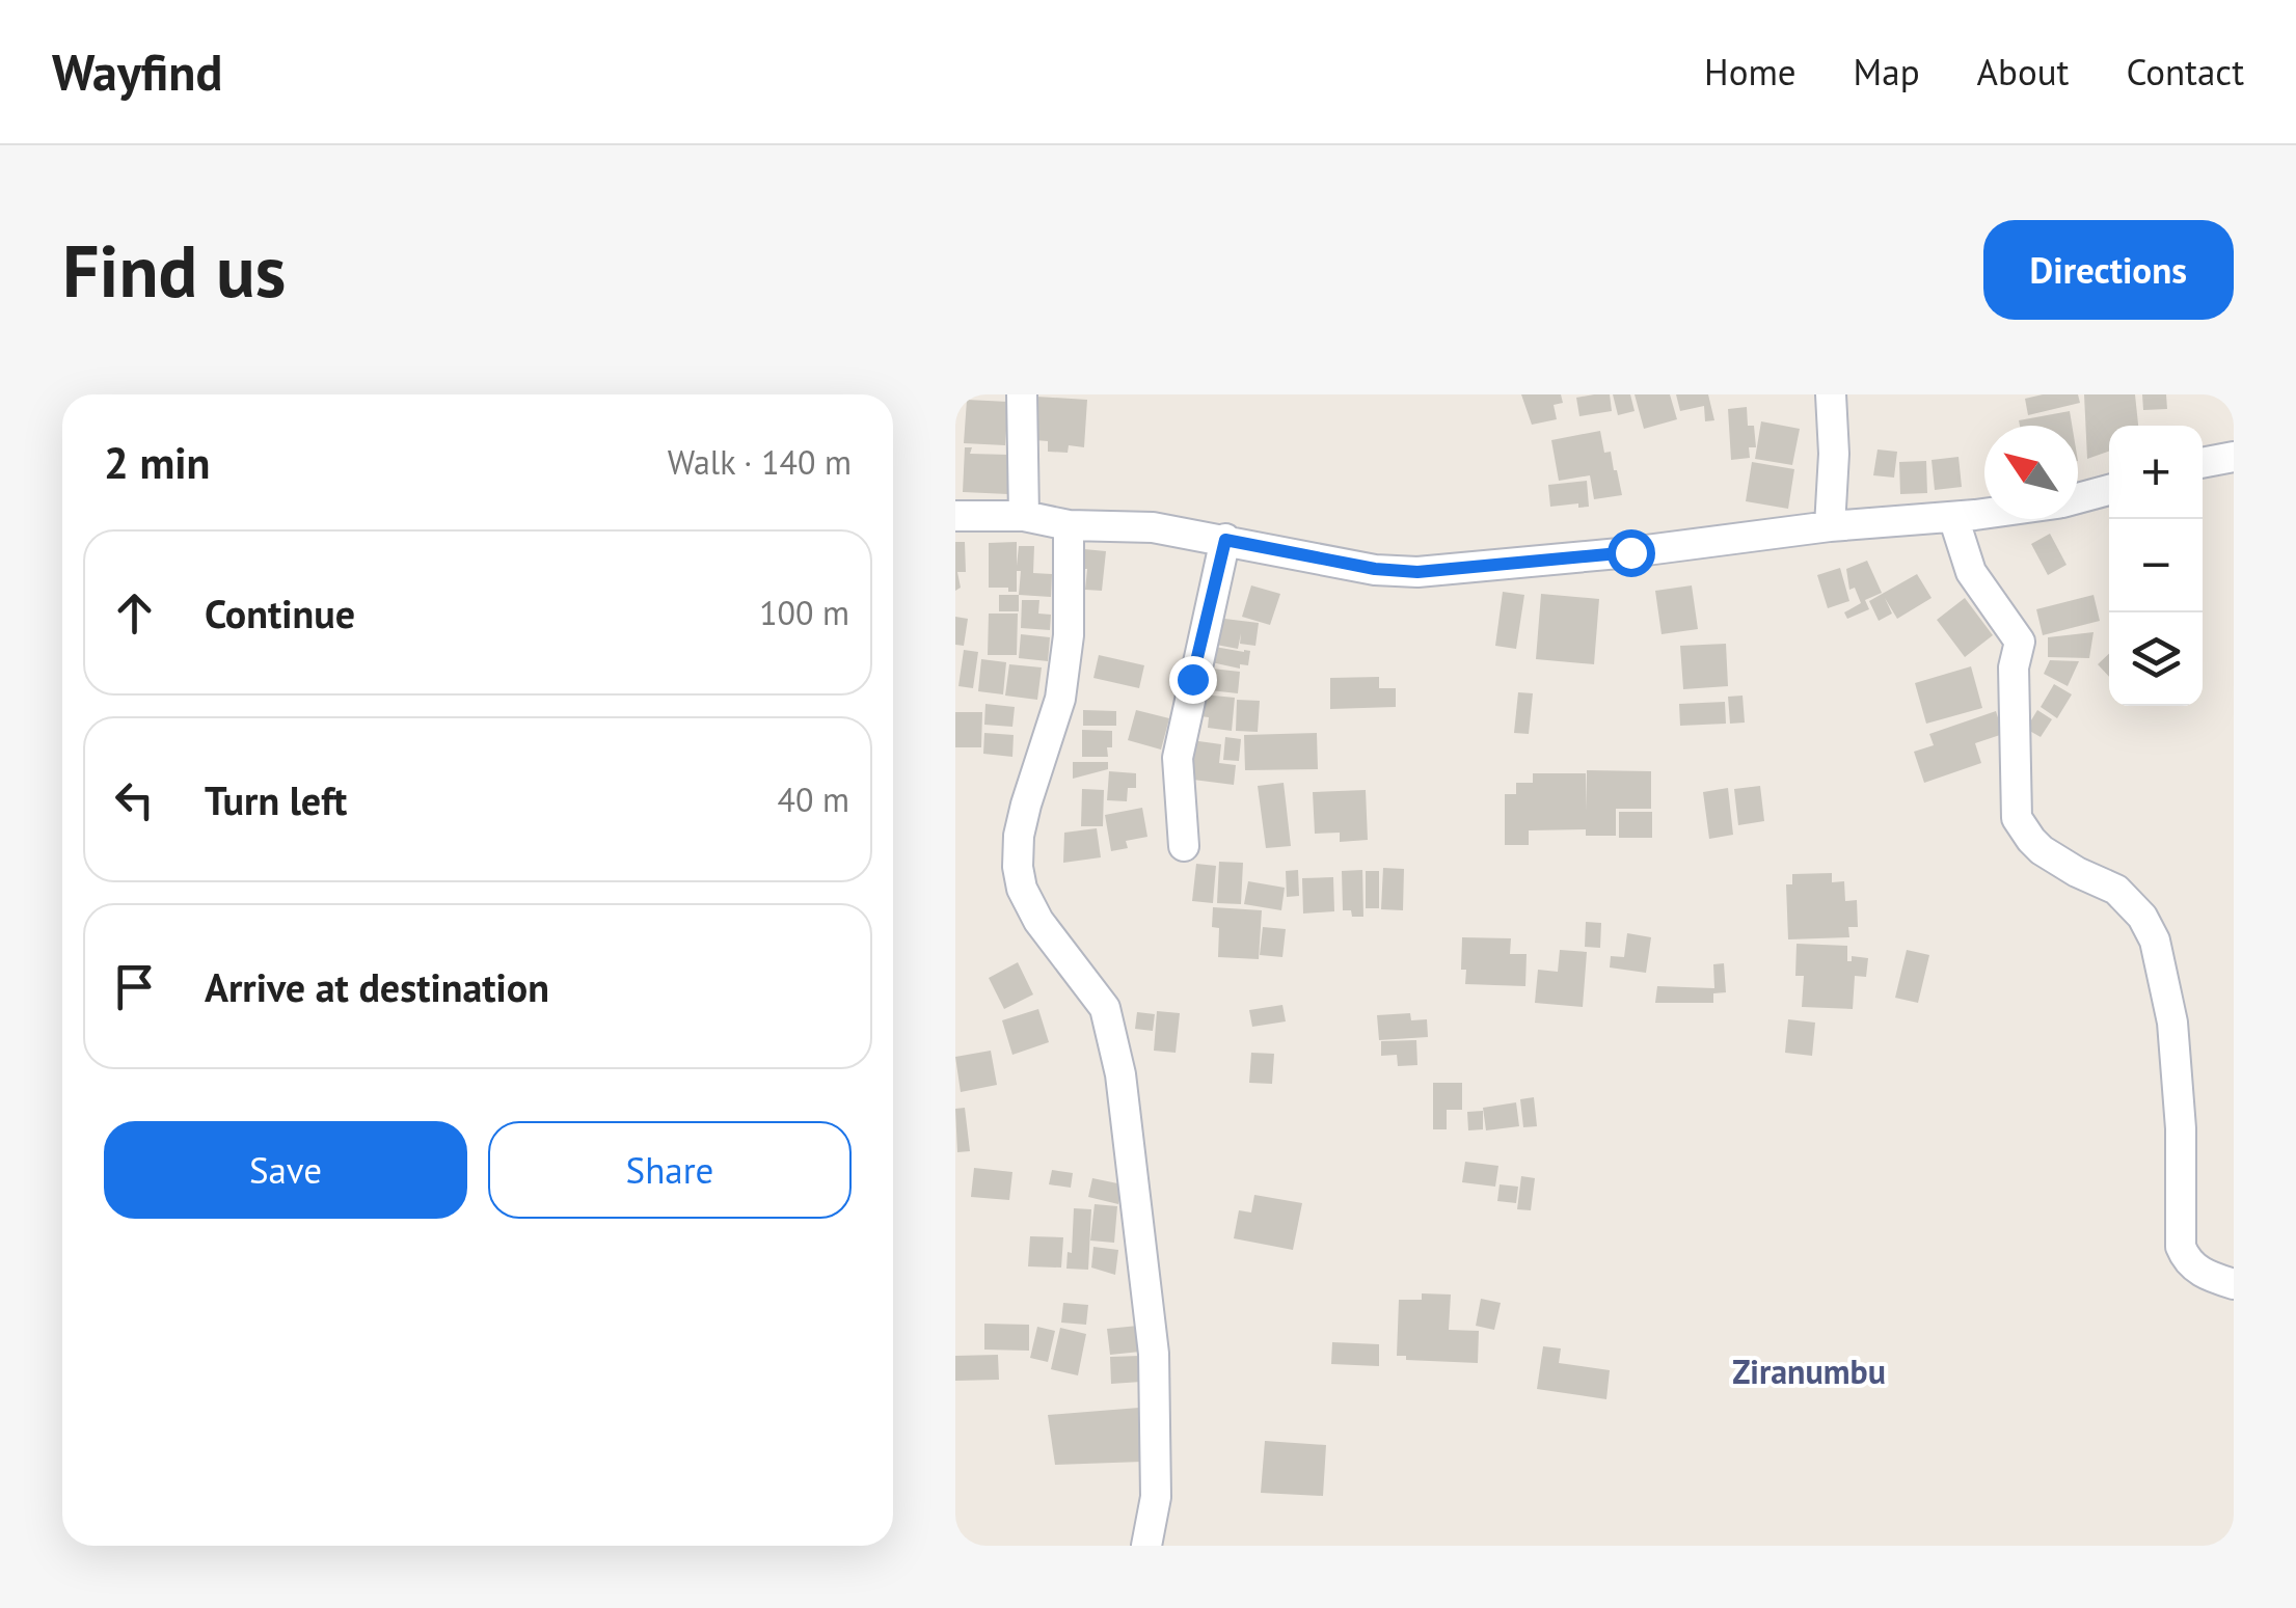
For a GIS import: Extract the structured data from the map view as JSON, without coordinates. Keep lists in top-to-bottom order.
{
  "districts": ["Ziranumbu"],
  "north": "top left",
  "page": {
    "header": "Wayfind",
    "nav": [
      "Home",
      "Map",
      "About",
      "Contact"
    ],
    "buttons": [
      "Directions",
      ["Save", "Share"]
    ],
    "title": "Find us",
    "heading": ["2 min", "Walk · 140 m"],
    "map_buttons": ["+", "−"],
    "list": [
      ["Continue", "100 m"],
      ["Turn left", "40 m"],
      "Arrive at destination"
    ]
  }
}
